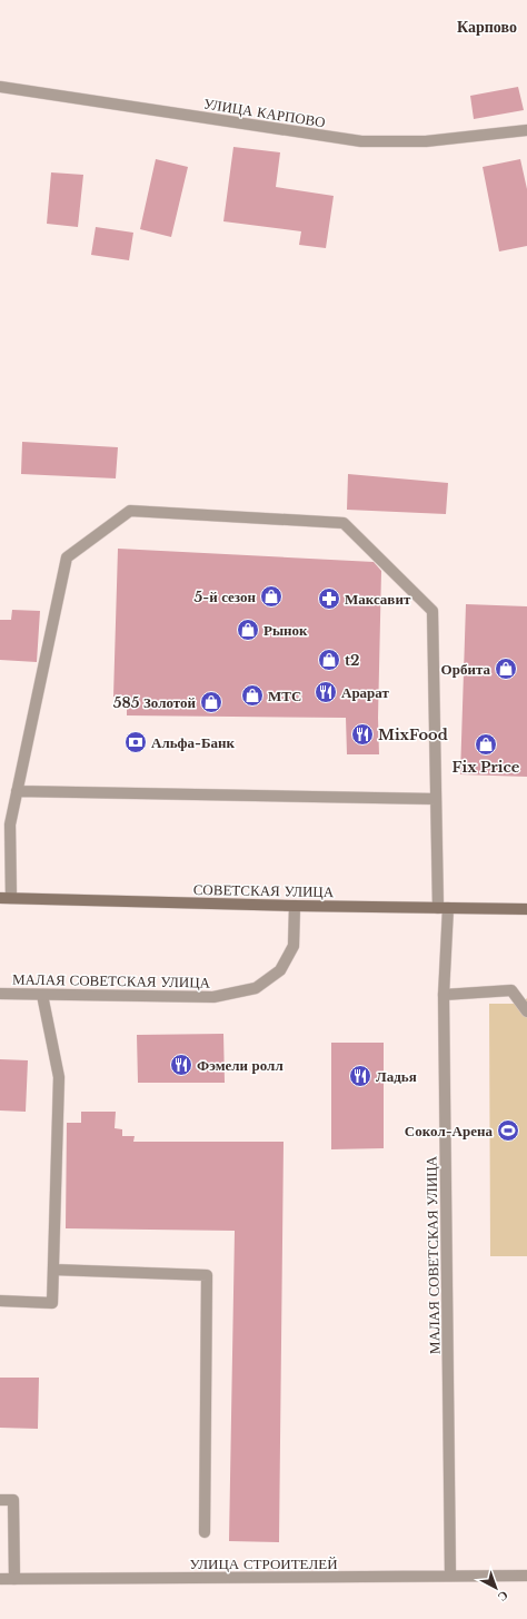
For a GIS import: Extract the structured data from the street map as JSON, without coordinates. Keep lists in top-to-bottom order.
{
  "streets": {
    "main road": ["СОВЕТСКАЯ УЛИЦА"],
    "street": ["УЛИЦА КАРПОВО", "МАЛАЯ СОВЕТСКАЯ УЛИЦА", "УЛИЦА СТРОИТЕЛЕЙ"]
  },
  "crossings": [
    ["СОВЕТСКАЯ УЛИЦА", "МАЛАЯ СОВЕТСКАЯ УЛИЦА"],
    ["МАЛАЯ СОВЕТСКАЯ УЛИЦА", "УЛИЦА СТРОИТЕЛЕЙ"]
  ],
  "districts": ["Карпово"],
  "places": {
    "shop": [
      "5-й сезон",
      "Рынок",
      "t2",
      "Орбита",
      "МТС",
      "585 Золотой",
      "Fix Price"
    ],
    "pharmacy": ["Максавит"],
    "restaurant": [
      "Арарат",
      "MixFood",
      "Фэмели ролл",
      "Ладья"
    ],
    "bank": ["Альфа-Банк"],
    "sports": ["Сокол-Арена"]
  },
  "north": "bottom right"
}
